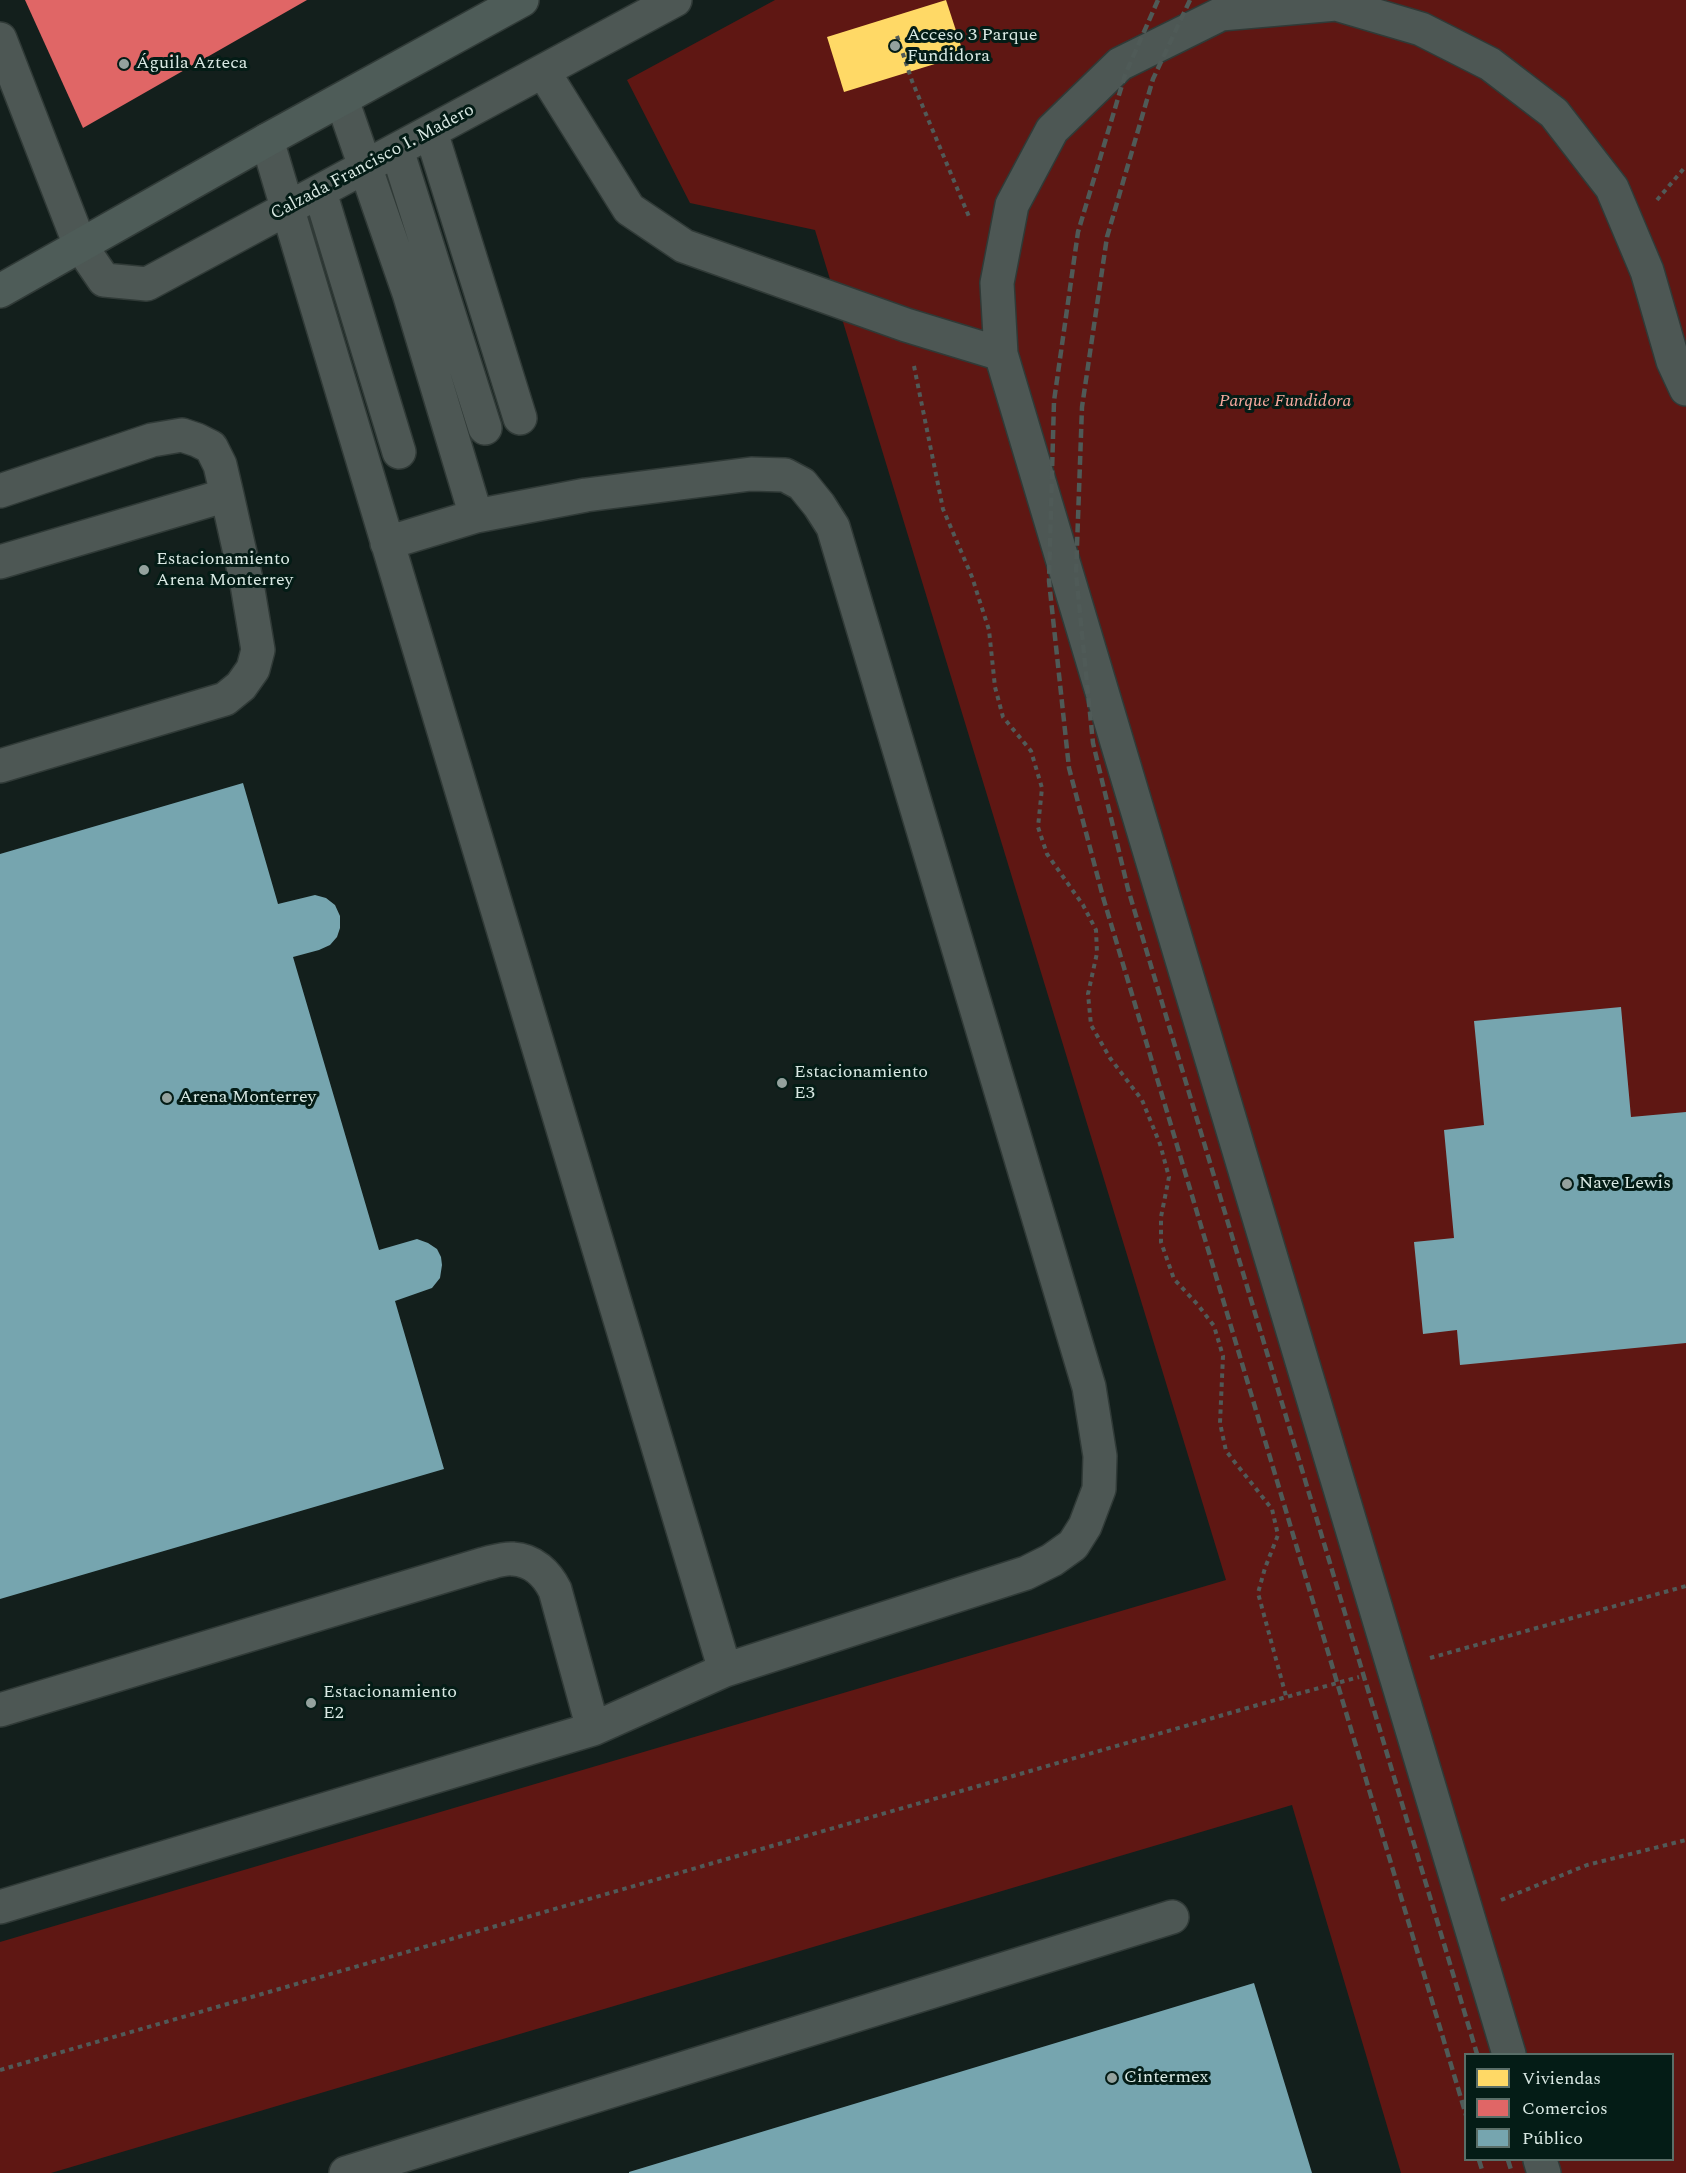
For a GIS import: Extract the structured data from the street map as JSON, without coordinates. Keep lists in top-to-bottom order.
{
  "streets": {
    "street": ["Calzada Francisco I. Madero"]
  },
  "parks": ["Parque Fundidora"],
  "places": [
    "Acceso 3 Parque Fundidora",
    "Águila Azteca",
    "Estacionamiento Arena Monterrey",
    "Estacionamiento E3",
    "Arena Monterrey",
    "Nave Lewis",
    "Estacionamiento E2",
    "Cintermex"
  ],
  "legend": ["Viviendas", "Comercios", "Público"]
}
